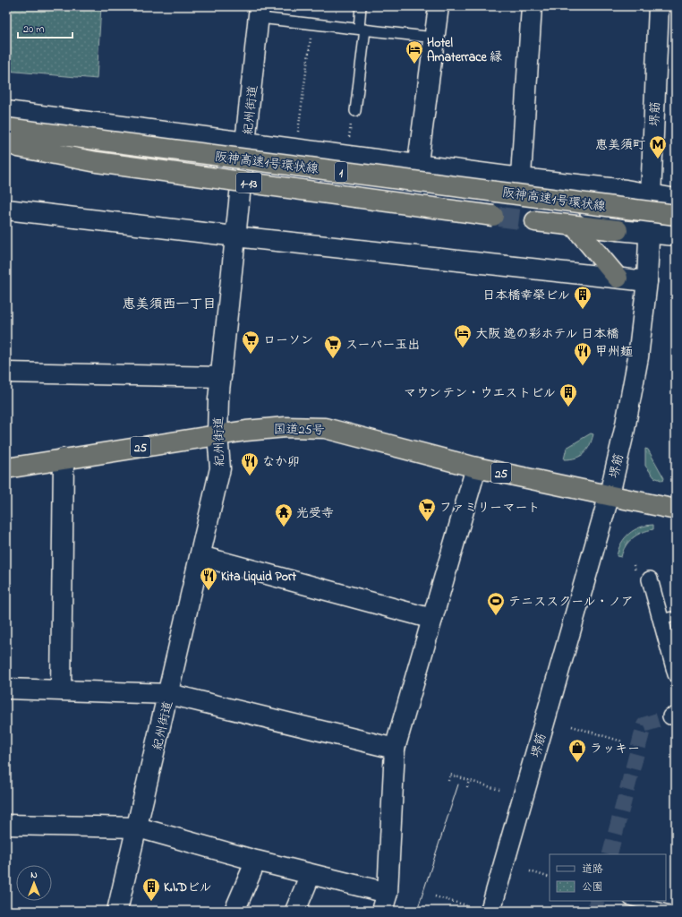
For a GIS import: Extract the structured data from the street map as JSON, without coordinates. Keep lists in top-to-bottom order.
{
  "streets": {
    "highway": [
      "阪神高速1号環状線",
      "1",
      "1-13",
      "国道25号",
      "25"
    ],
    "street": ["紀州街道", "堺筋"]
  },
  "crossings": [
    ["紀州街道", "国道25号"],
    ["堺筋", "国道25号"],
    ["堺筋", "25"],
    ["国道25号", "25"]
  ],
  "districts": ["恵美須西一丁目"],
  "places": {
    "hotel": ["Hotel Amaterrace 縁", "大阪 逸の彩ホテル 日本橋"],
    "metro station": ["恵美須町"],
    "building": ["日本橋幸榮ビル", "マウンテン・ウエストビル", "K.I.Dビル"],
    "supermarket": ["ローソン", "スーパー玉出", "ファミリーマート"],
    "restaurant": ["甲州麺", "なか卯", "Kita Liquid Port"],
    "temple": ["光受寺"],
    "sports": ["テニススクール・ノア"],
    "shop": ["ラッキー"]
  },
  "legend": ["道路", "公園"],
  "scale_bar": "20 m",
  "north": "top"
}
